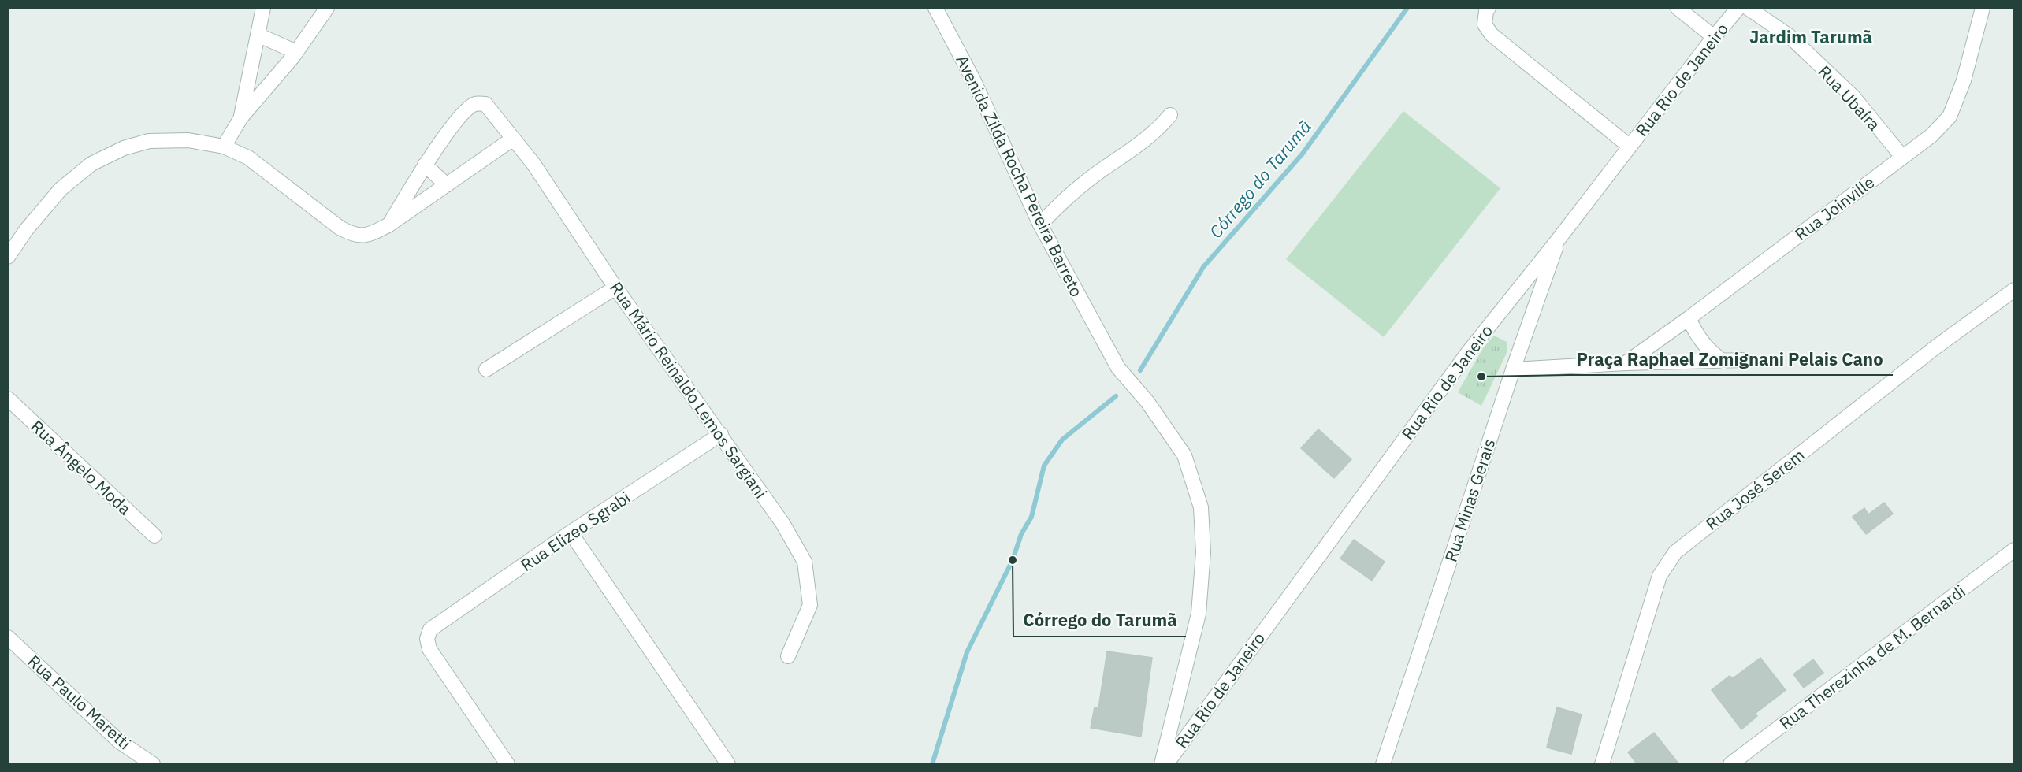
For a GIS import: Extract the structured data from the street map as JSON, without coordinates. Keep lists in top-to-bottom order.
{
  "streets": {
    "street": [
      "Rua Rio de Janeiro",
      "Rua Ubaíra",
      "Avenida Zilda Rocha Pereira Barreto",
      "Rua Joinville",
      "Rua Mário Reinaldo Lemos Sargiani",
      "Rua Ângelo Moda",
      "Rua José Serem",
      "Rua Minas Gerais",
      "Rua Elizeo Sgrabi",
      "Rua Therezinha de M. Bernardi",
      "Rua Paulo Maretti"
    ]
  },
  "crossings": [
    ["Rua Rio de Janeiro", "Rua Minas Gerais"],
    ["Rua Ubaíra", "Rua Joinville"],
    ["Rua Mário Reinaldo Lemos Sargiani", "Rua Elizeo Sgrabi"]
  ],
  "districts": ["Jardim Tarumã"],
  "water": ["Córrego do Tarumã"],
  "places": ["Praça Raphael Zomignani Pelais Cano", "Córrego do Tarumã"]
}
